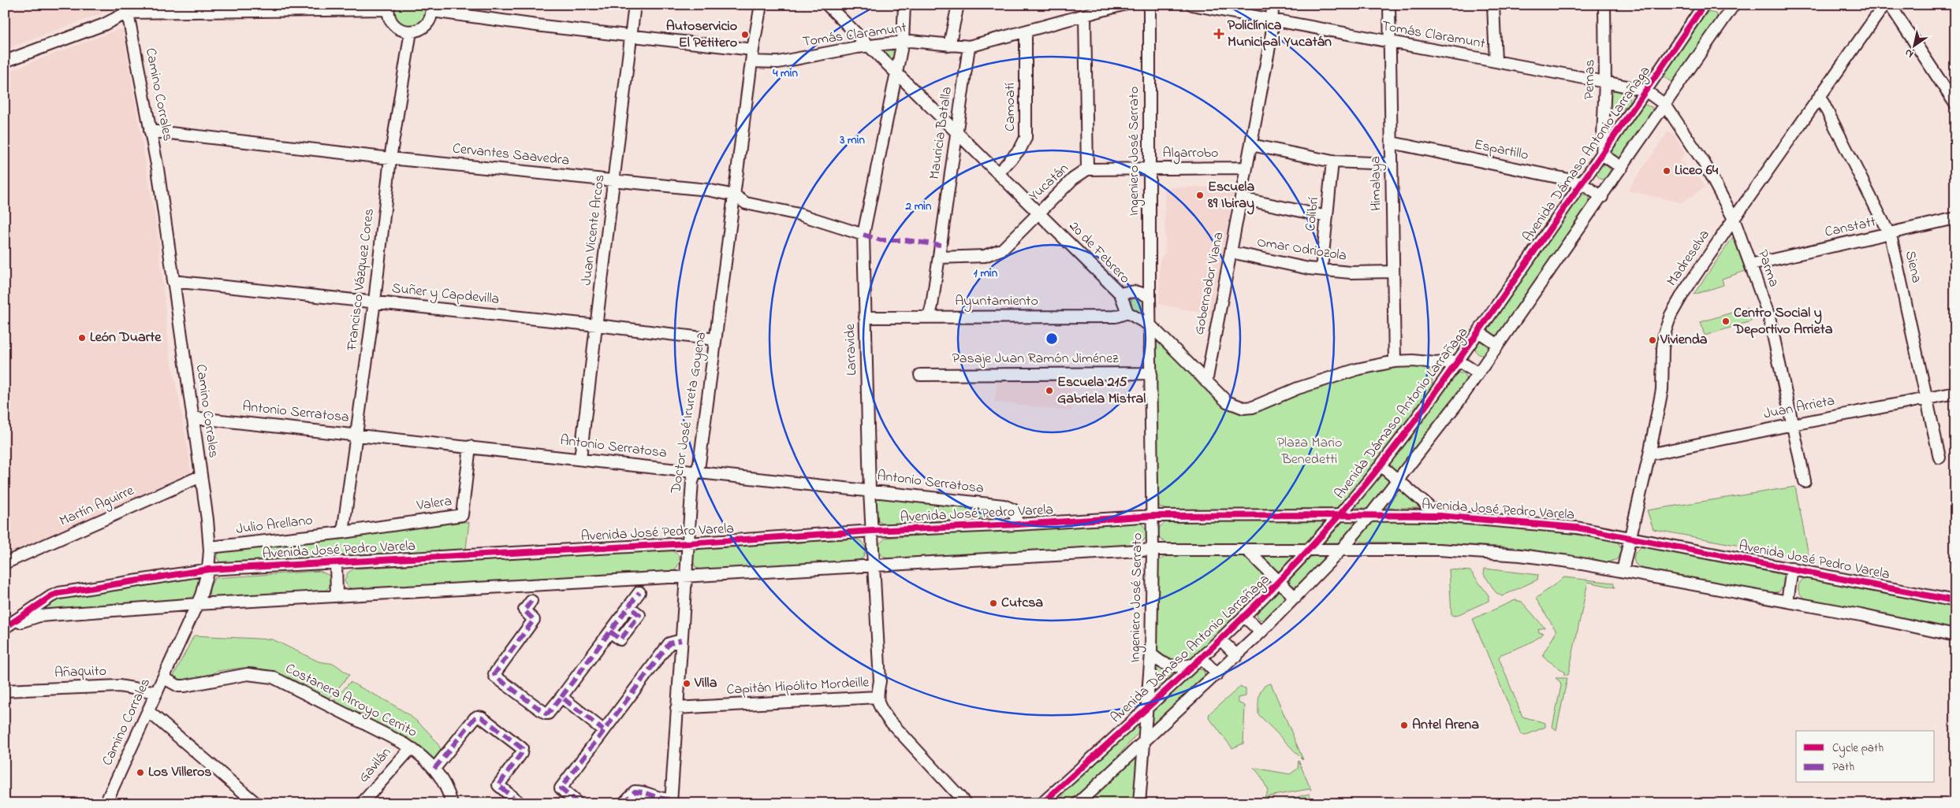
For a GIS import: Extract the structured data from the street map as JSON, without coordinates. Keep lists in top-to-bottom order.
{
  "streets": {
    "street": [
      "Tomás Claramunt",
      "Pernas",
      "Camino Corrales",
      "Camoatí",
      "Mauricia Batalla",
      "Espartillo",
      "Ingeniero José Serrato",
      "Algarrobo",
      "Avenida Dámaso Antonio Larrañaga",
      "Cervantes Saavedra",
      "Yucatán",
      "Himalaya",
      "Colibrí",
      "Canstatt",
      "Juan Vicente Arcos",
      "Omar Odriozola",
      "20 de Febrero",
      "Madreselva",
      "Siena",
      "Parma",
      "Francisco Vázquez Cores",
      "Gobernador Viana",
      "Suñer y Capdevilla",
      "Ayuntamiento",
      "Larravide",
      "Pasaje Juan Ramón Jiménez",
      "Juan Arrieta",
      "Antonio Serratosa",
      "Doctor José Irureta Goyena",
      "Valera",
      "Martín Aguirre",
      "Avenida José Pedro Varela",
      "Julio Arellano",
      "Añaquito",
      "Capitán Hipólito Mordeille",
      "Costanera Arroyo Cerrito",
      "Gavilán"
    ]
  },
  "crossings": [
    ["Tomás Claramunt", "Pernas"],
    ["Tomás Claramunt", "Camoatí"],
    ["Tomás Claramunt", "Mauricia Batalla"],
    ["Tomás Claramunt", "Avenida Dámaso Antonio Larrañaga"],
    ["Tomás Claramunt", "Yucatán"],
    ["Tomás Claramunt", "Himalaya"],
    ["Tomás Claramunt", "20 de Febrero"],
    ["Tomás Claramunt", "Parma"],
    ["Tomás Claramunt", "Gobernador Viana"],
    ["Tomás Claramunt", "Larravide"],
    ["Tomás Claramunt", "Doctor José Irureta Goyena"],
    ["Pernas", "Avenida Dámaso Antonio Larrañaga"],
    ["Camino Corrales", "Cervantes Saavedra"],
    ["Camino Corrales", "Suñer y Capdevilla"],
    ["Camino Corrales", "Antonio Serratosa"],
    ["Camino Corrales", "Martín Aguirre"],
    ["Camino Corrales", "Avenida José Pedro Varela"],
    ["Camino Corrales", "Julio Arellano"],
    ["Camino Corrales", "Añaquito"],
    ["Camino Corrales", "Costanera Arroyo Cerrito"],
    ["Camoatí", "20 de Febrero"],
    ["Mauricia Batalla", "Yucatán"],
    ["Mauricia Batalla", "20 de Febrero"],
    ["Mauricia Batalla", "Ayuntamiento"],
    ["Espartillo", "Avenida Dámaso Antonio Larrañaga"],
    ["Espartillo", "Himalaya"],
    ["Ingeniero José Serrato", "Algarrobo"],
    ["Ingeniero José Serrato", "Avenida Dámaso Antonio Larrañaga"],
    ["Ingeniero José Serrato", "Pasaje Juan Ramón Jiménez"],
    ["Ingeniero José Serrato", "Avenida José Pedro Varela"],
    ["Algarrobo", "Yucatán"],
    ["Algarrobo", "Gobernador Viana"],
    ["Avenida Dámaso Antonio Larrañaga", "Avenida José Pedro Varela"],
    ["Cervantes Saavedra", "Juan Vicente Arcos"],
    ["Cervantes Saavedra", "Francisco Vázquez Cores"],
    ["Cervantes Saavedra", "Larravide"],
    ["Cervantes Saavedra", "Doctor José Irureta Goyena"],
    ["Yucatán", "20 de Febrero"],
    ["Himalaya", "Omar Odriozola"],
    ["Colibrí", "Omar Odriozola"],
    ["Canstatt", "Siena"],
    ["Canstatt", "Parma"],
    ["Juan Vicente Arcos", "Suñer y Capdevilla"],
    ["Juan Vicente Arcos", "Antonio Serratosa"],
    ["Omar Odriozola", "Gobernador Viana"],
    ["20 de Febrero", "Ayuntamiento"],
    ["20 de Febrero", "Larravide"],
    ["Madreselva", "Siena"],
    ["Madreselva", "Parma"],
    ["Madreselva", "Juan Arrieta"],
    ["Madreselva", "Avenida José Pedro Varela"],
    ["Siena", "Juan Arrieta"],
    ["Parma", "Juan Arrieta"],
    ["Francisco Vázquez Cores", "Suñer y Capdevilla"],
    ["Francisco Vázquez Cores", "Antonio Serratosa"],
    ["Francisco Vázquez Cores", "Valera"],
    ["Francisco Vázquez Cores", "Julio Arellano"],
    ["Suñer y Capdevilla", "Doctor José Irureta Goyena"],
    ["Ayuntamiento", "Larravide"],
    ["Larravide", "Antonio Serratosa"],
    ["Larravide", "Avenida José Pedro Varela"],
    ["Larravide", "Capitán Hipólito Mordeille"],
    ["Antonio Serratosa", "Doctor José Irureta Goyena"],
    ["Antonio Serratosa", "Valera"],
    ["Antonio Serratosa", "Avenida José Pedro Varela"],
    ["Doctor José Irureta Goyena", "Avenida José Pedro Varela"],
    ["Doctor José Irureta Goyena", "Capitán Hipólito Mordeille"],
    ["Valera", "Julio Arellano"],
    ["Costanera Arroyo Cerrito", "Gavilán"]
  ],
  "parks": ["Plaza Mario Benedetti"],
  "places": {
    "health": ["Policlínica Municipal Yucatán"],
    "other": [
      "Autoservicio El Petitero",
      "Liceo 64",
      "Escuela 89 Ibiray",
      "Centro Social y Deportivo Arrieta",
      "León Duarte",
      "Vivienda",
      "Escuela 215 Gabriela Mistral",
      "Cutcsa",
      "Villa",
      "Antel Arena",
      "Los Villeros"
    ]
  },
  "legend": ["Cycle path", "Path"],
  "north": "bottom left",
  "rings": [
    "4 min",
    "3 min",
    "2 min",
    "1 min"
  ]
}
